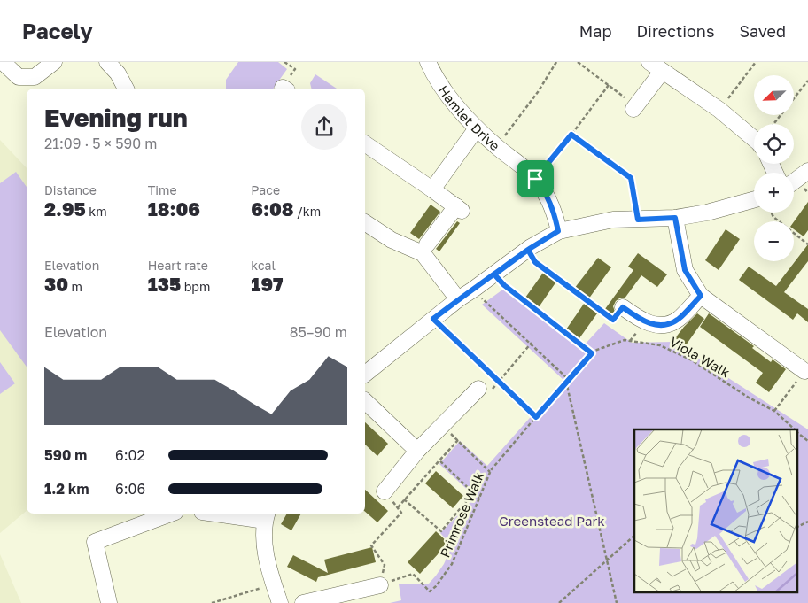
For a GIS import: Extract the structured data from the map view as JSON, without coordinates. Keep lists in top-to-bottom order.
{
  "streets": {
    "street": ["Hamlet Drive"],
    "path": ["Viola Walk", "Primrose Walk"]
  },
  "crossings": [
    ["Viola Walk", "Primrose Walk"]
  ],
  "parks": ["Greenstead Park"],
  "north": "bottom left",
  "page": {
    "header": "Pacely",
    "nav": ["Map", "Directions", "Saved"],
    "map_buttons": ["+", "−"],
    "heading": ["Evening run", "21:09 · 5 × 590 m"],
    "stats": [
      ["Distance", "2.95 km"],
      ["Time", "18:06"],
      ["Pace", "6:08 /km"],
      ["Elevation", "30 m"],
      ["Heart rate", "135 bpm"],
      ["kcal", "197"]
    ],
    "chart": ["Elevation", "85–90 m"],
    "list": [
      {
        "name": "590 m",
        "note": "6:02"
      },
      {
        "name": "1.2 km",
        "note": "6:06"
      }
    ]
  }
}
